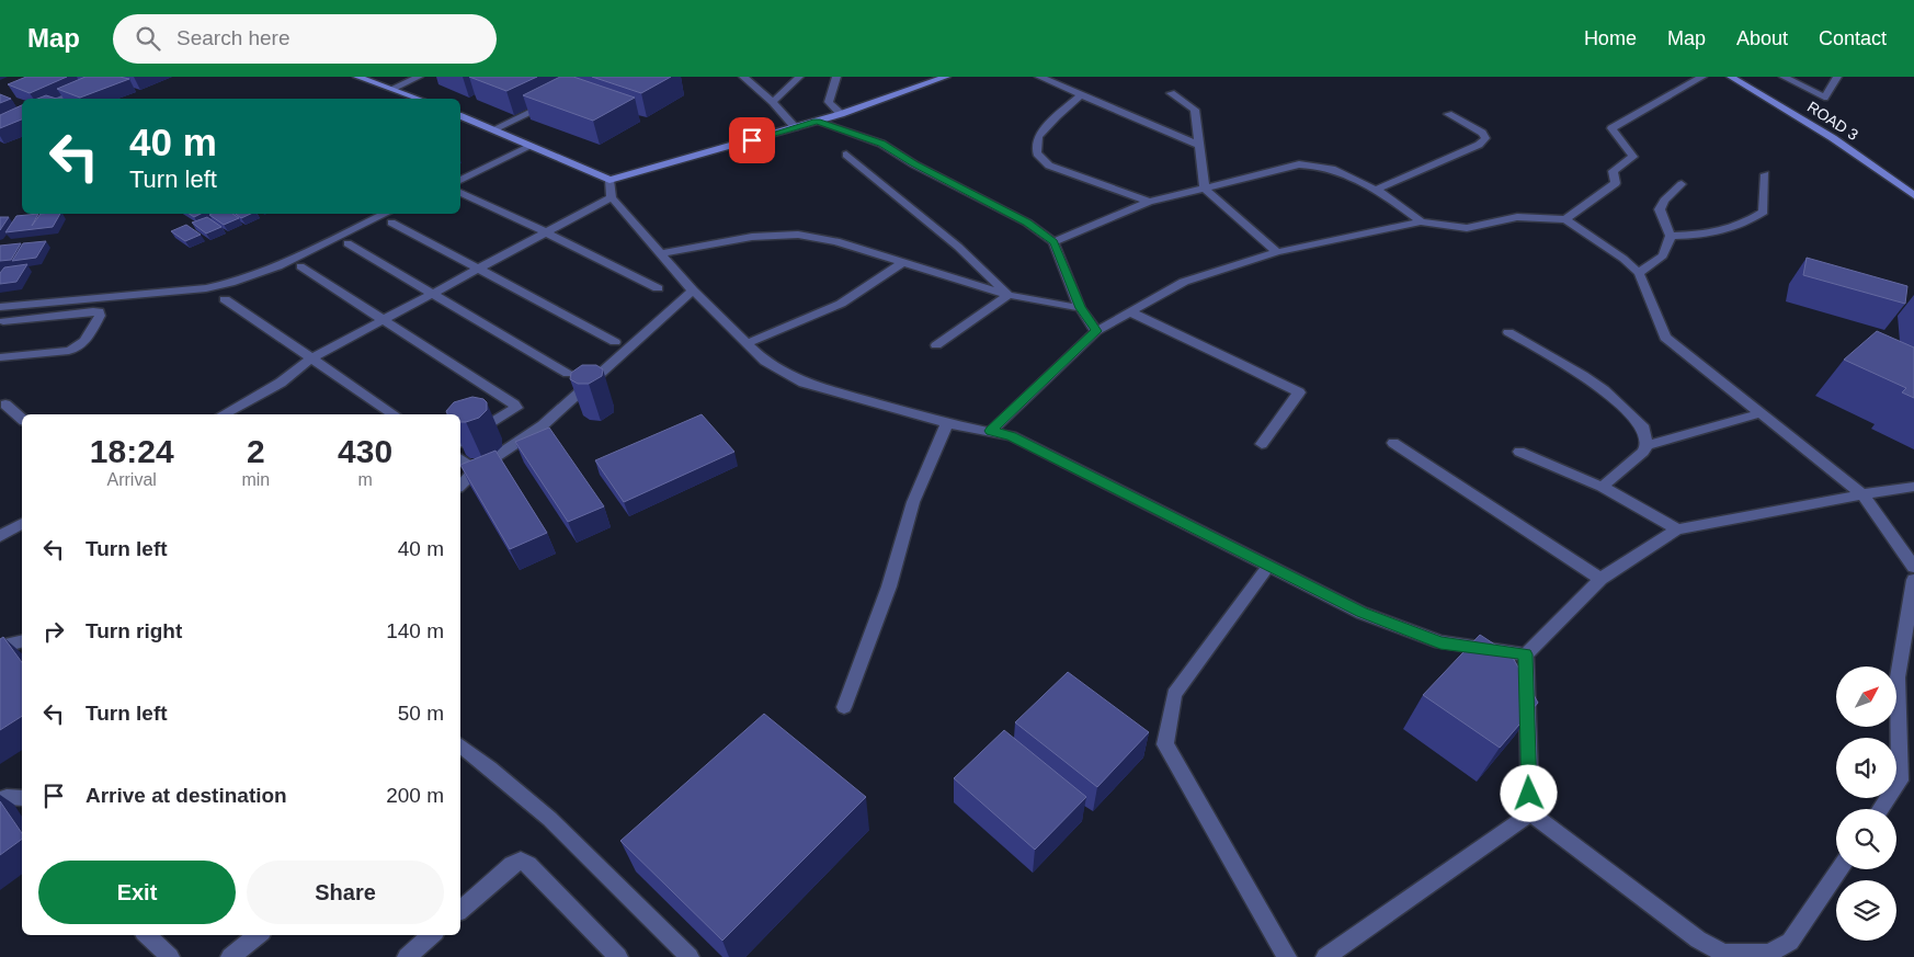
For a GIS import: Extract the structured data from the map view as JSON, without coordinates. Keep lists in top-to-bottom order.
{
  "streets": {
    "street": ["ROAD 3"]
  },
  "north": "top right",
  "page": {
    "header": "Map",
    "search": "Search here",
    "nav": [
      "Home",
      "Map",
      "About",
      "Contact"
    ],
    "turn": ["40 m", "Turn left"],
    "eta": [
      "18:24",
      "Arrival",
      "2",
      "min",
      "430",
      "m"
    ],
    "list": [
      {
        "name": "Turn left",
        "value": "40 m"
      },
      {
        "name": "Turn right",
        "value": "140 m"
      },
      {
        "name": "Turn left",
        "value": "50 m"
      },
      {
        "name": "Arrive at destination",
        "value": "200 m"
      }
    ],
    "buttons": ["Exit", "Share"]
  }
}
